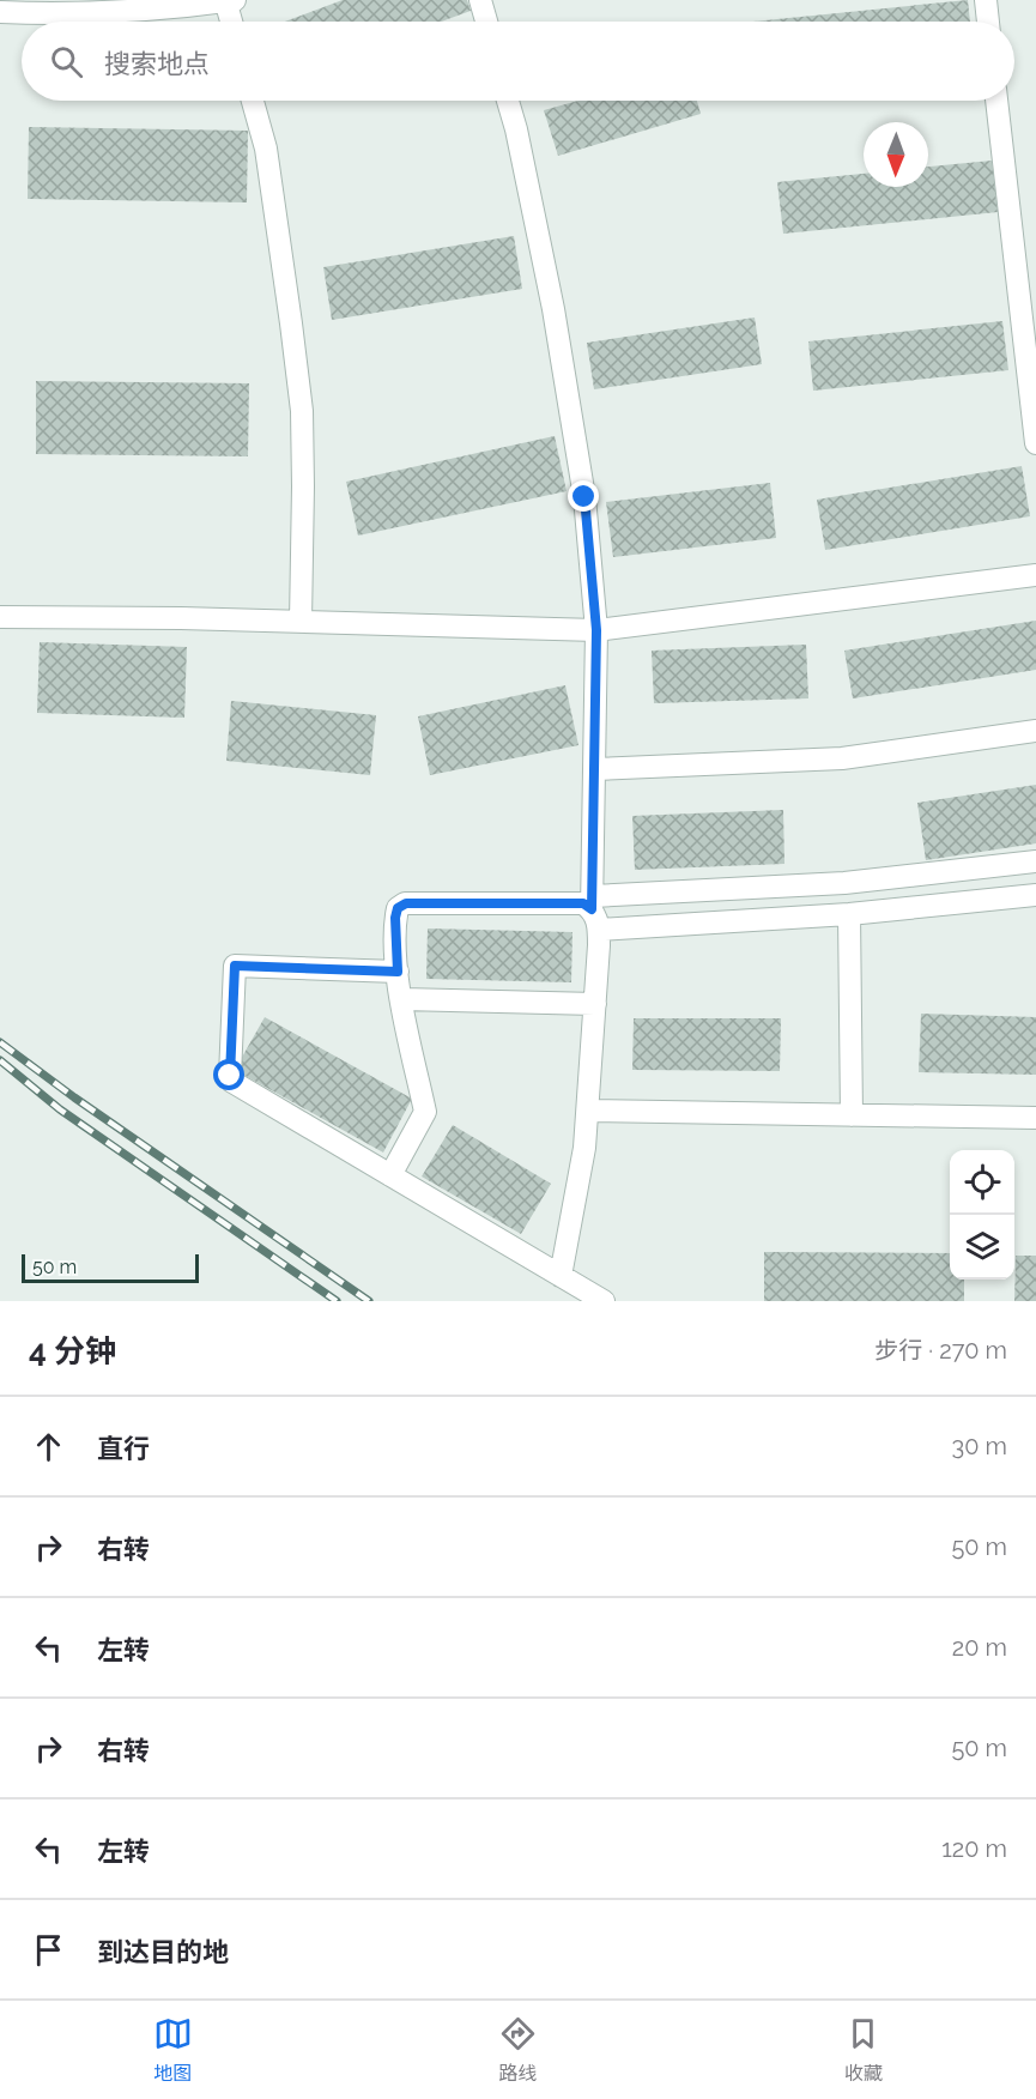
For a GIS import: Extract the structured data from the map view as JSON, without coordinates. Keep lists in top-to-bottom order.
{
  "scale_bar": "50 m",
  "north": "bottom",
  "page": {
    "search": "搜索地点",
    "scale": "50 m",
    "heading": ["4 分钟", "步行 · 270 m"],
    "list": [
      ["直行", "30 m"],
      ["右转", "50 m"],
      ["左转", "20 m"],
      ["右转", "50 m"],
      ["左转", "120 m"],
      "到达目的地"
    ],
    "nav": ["地图", "路线", "收藏"]
  }
}
